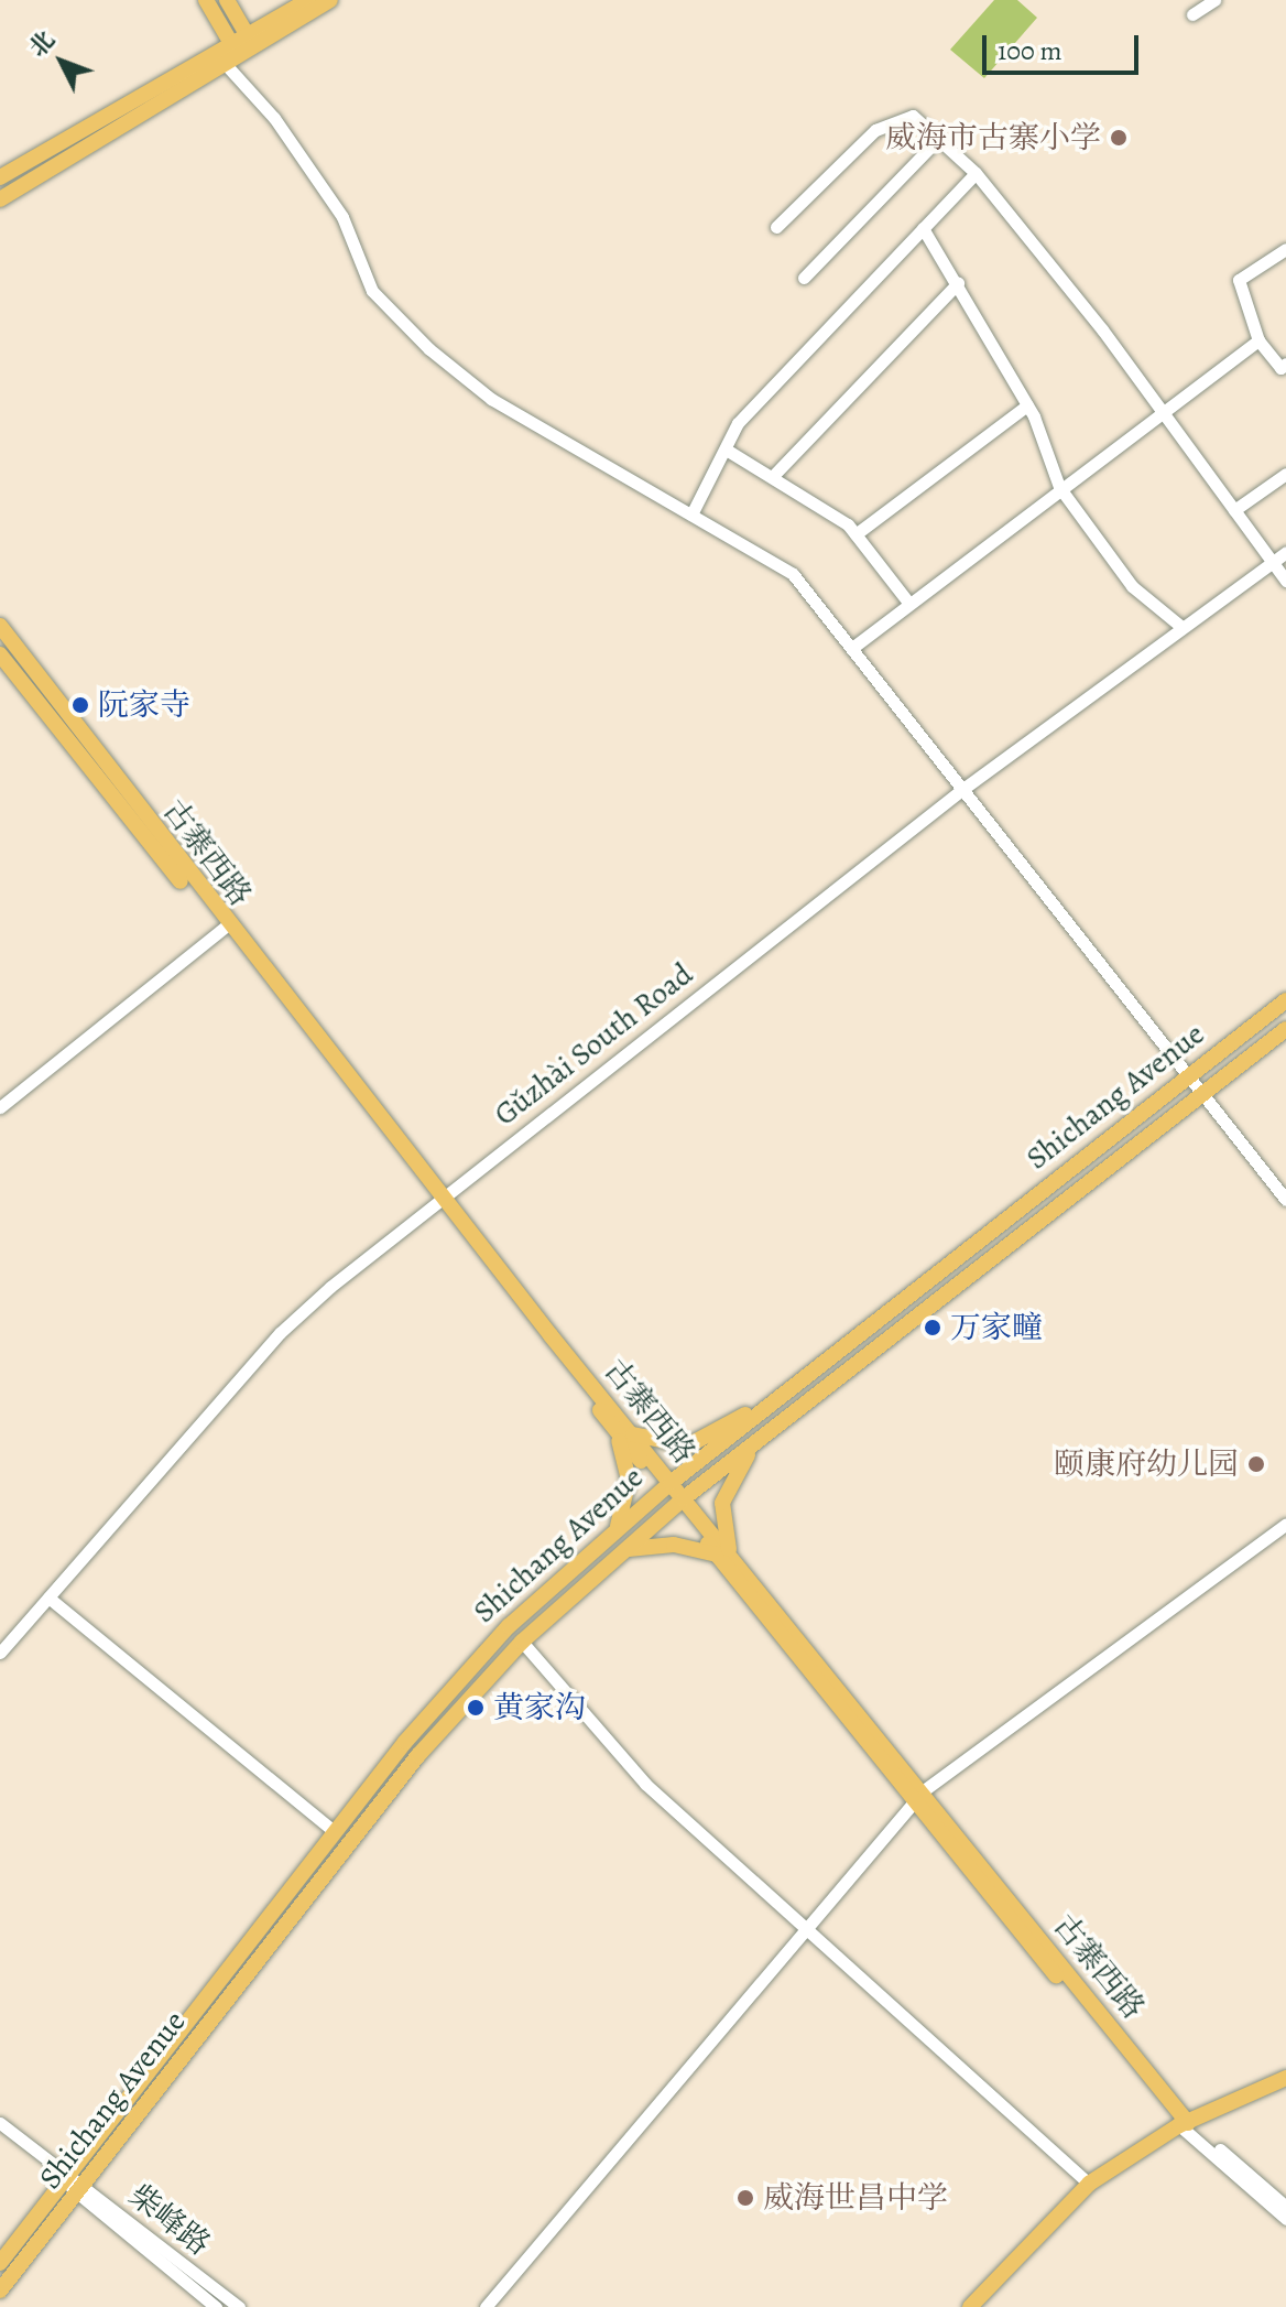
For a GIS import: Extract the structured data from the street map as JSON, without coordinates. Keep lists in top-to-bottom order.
{
  "streets": {
    "main road": ["古寨西路", "Shichang Avenue"],
    "street": ["Gǔzhài South Road", "柴峰路"]
  },
  "crossings": [
    ["古寨西路", "Gǔzhài South Road"],
    ["古寨西路", "Shichang Avenue"],
    ["Shichang Avenue", "柴峰路"]
  ],
  "places": [
    "威海市古寨小学",
    "阮家寺",
    "万家疃",
    "颐康府幼儿园",
    "黄家沟",
    "威海世昌中学"
  ],
  "scale_bar": "100 m",
  "north": "top left"
}
